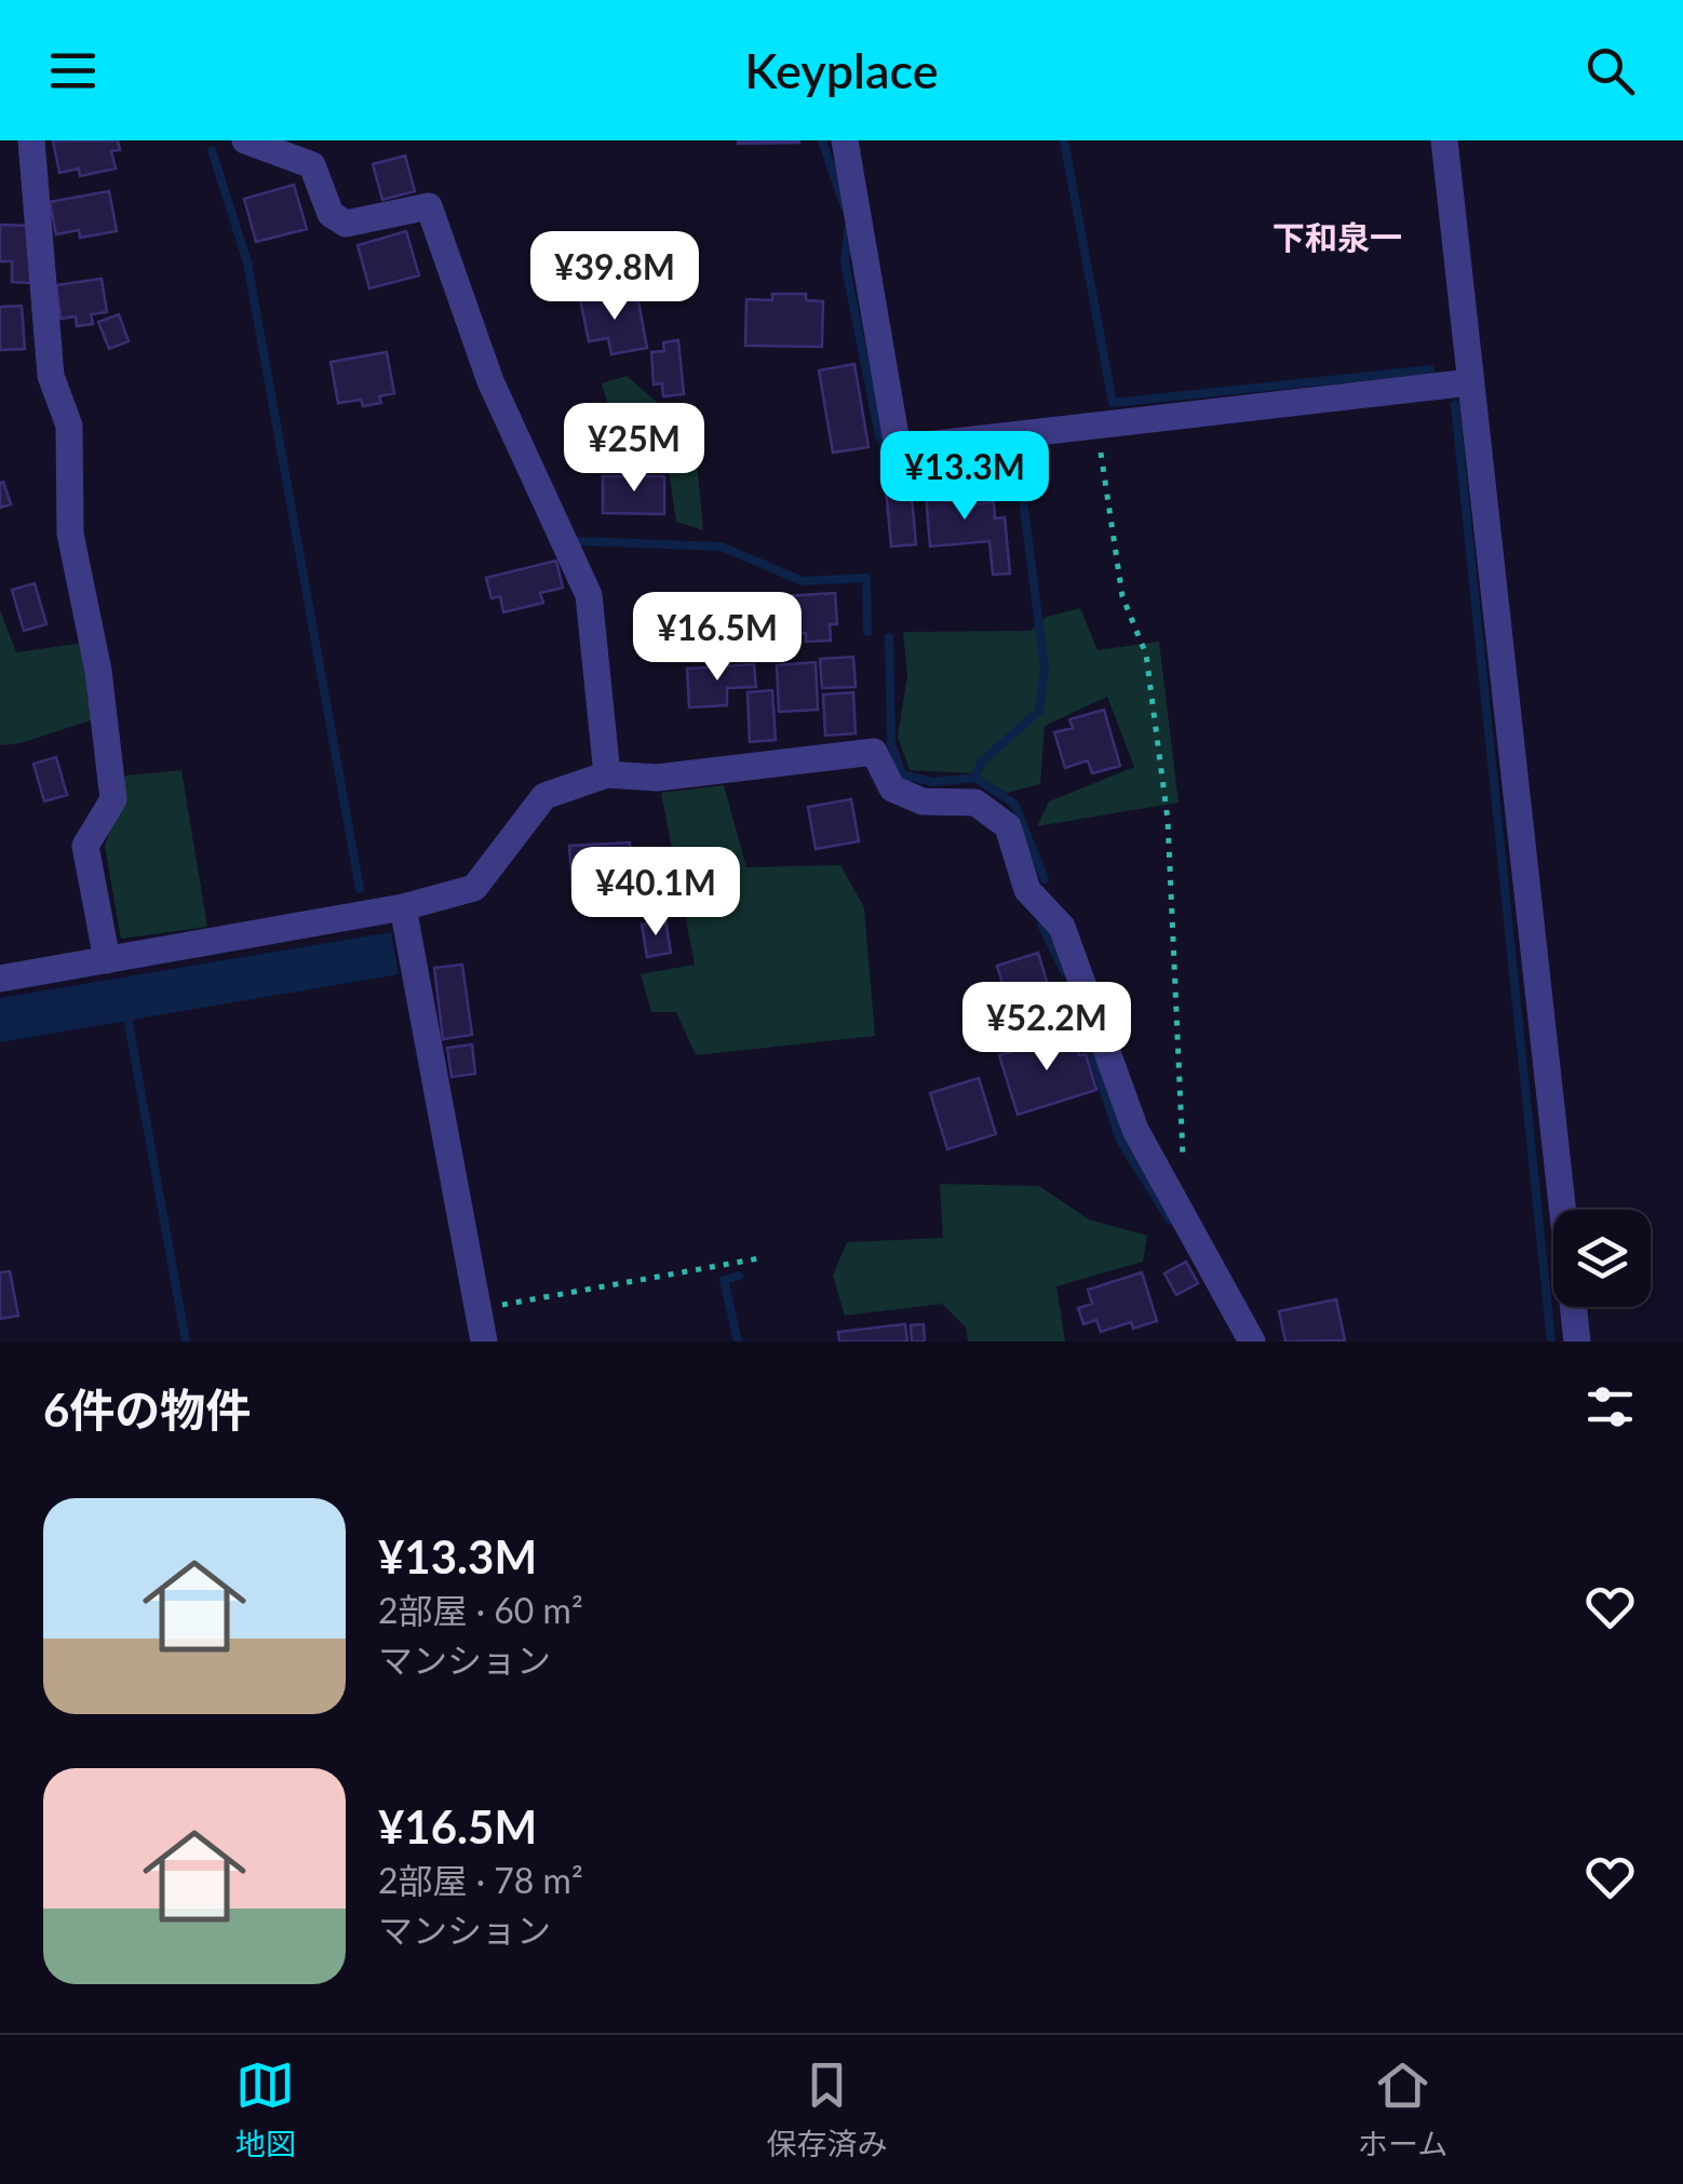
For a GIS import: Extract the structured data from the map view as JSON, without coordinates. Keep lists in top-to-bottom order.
{
  "districts": ["下和泉一"],
  "page": {
    "header": "Keyplace",
    "price": [
      "¥39.8M",
      "¥25M",
      "¥13.3M",
      "¥16.5M",
      "¥40.1M",
      "¥52.2M"
    ],
    "heading": "6件の物件",
    "list": [
      {
        "name": "¥13.3M",
        "note": "2部屋 · 60 m² · マンション"
      },
      {
        "name": "¥16.5M",
        "note": "2部屋 · 78 m² · マンション"
      }
    ],
    "tabs": ["地図", "保存済み", "ホーム"]
  }
}
